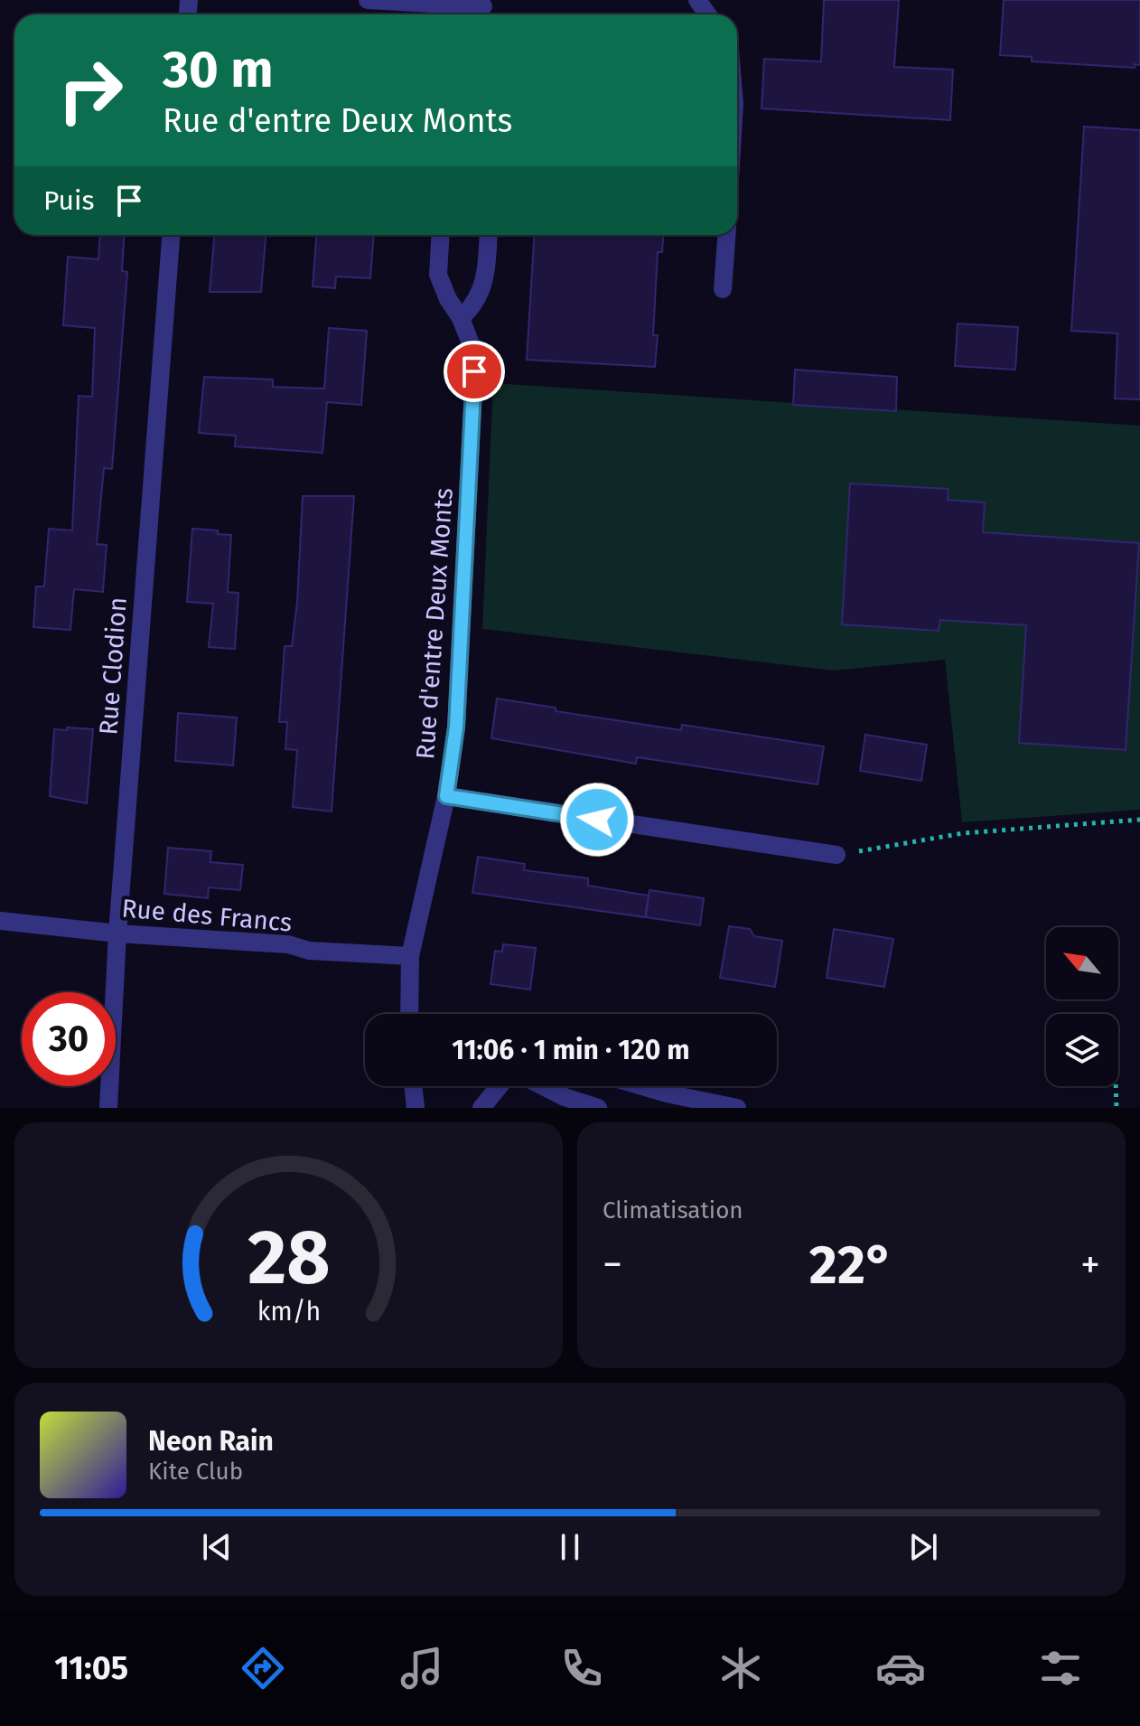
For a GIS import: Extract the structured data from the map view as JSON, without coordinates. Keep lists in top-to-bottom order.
{
  "streets": {
    "street": ["Rue d'entre Deux Monts", "Rue Clodion", "Rue des Francs"]
  },
  "crossings": [
    ["Rue d'entre Deux Monts", "Rue des Francs"],
    ["Rue Clodion", "Rue des Francs"]
  ],
  "north": "top left",
  "page": {
    "turn": ["30 m", "Rue d'entre Deux Monts"],
    "then": "Puis",
    "limit": "30",
    "trip": "11:06 · 1 min · 120 m",
    "tile": "Climatisation",
    "heat": ["−", "22°", "+"],
    "song": ["Neon Rain", "Kite Club"],
    "tabs": "11:05",
    "gauge": ["28", "km/h"]
  }
}
